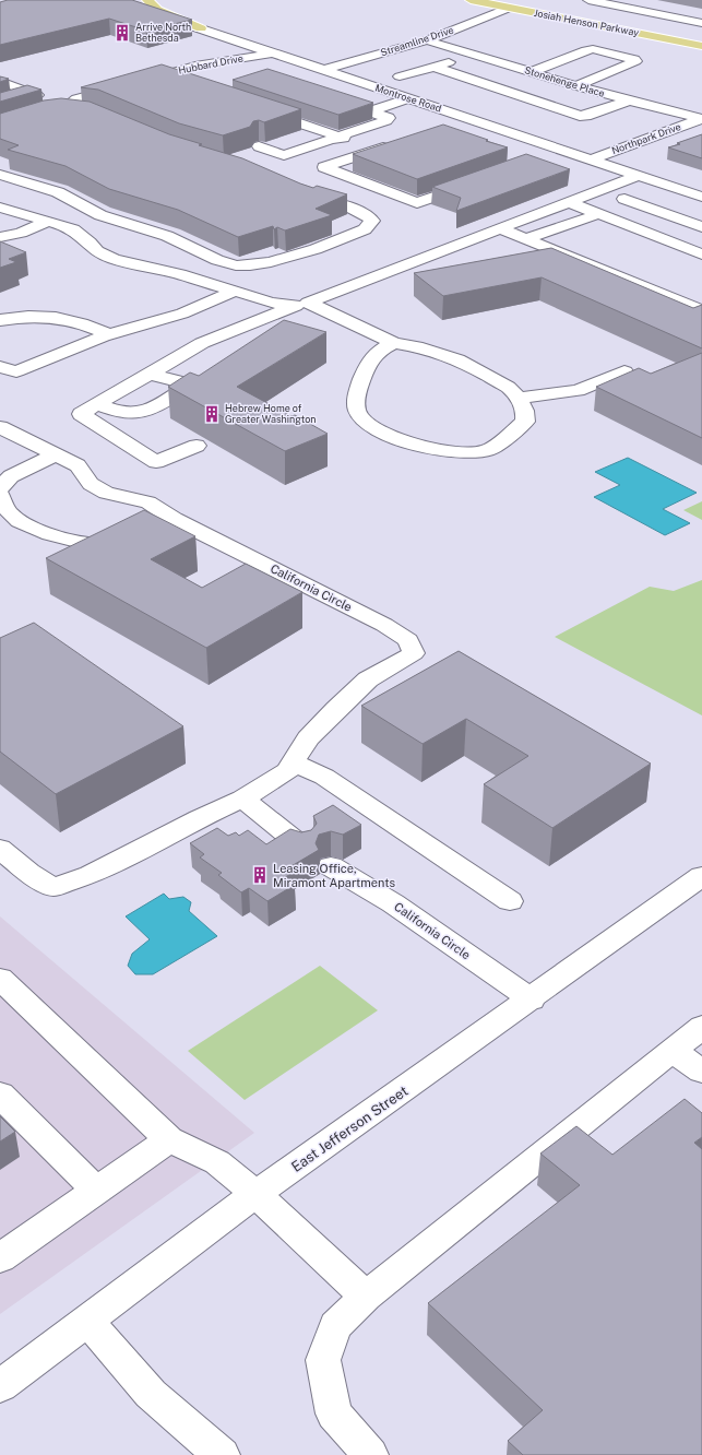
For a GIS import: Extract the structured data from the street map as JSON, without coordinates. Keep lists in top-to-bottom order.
{
  "streets": {
    "main road": ["Josiah Henson Parkway"],
    "street": [
      "Streamline Drive",
      "Hubbard Drive",
      "Stonehenge Place",
      "Montrose Road",
      "Northpark Drive",
      "California Circle",
      "East Jefferson Street"
    ]
  },
  "crossings": [
    ["Josiah Henson Parkway", "Streamline Drive"],
    ["Streamline Drive", "Stonehenge Place"],
    ["Streamline Drive", "Montrose Road"],
    ["Hubbard Drive", "Montrose Road"],
    ["Stonehenge Place", "Northpark Drive"],
    ["Montrose Road", "Northpark Drive"],
    ["California Circle", "East Jefferson Street"]
  ],
  "places": {
    "building": ["Arrive North Bethesda", "Hebrew Home of Greater Washington", "Leasing Office, Miramont Apartments"]
  }
}
